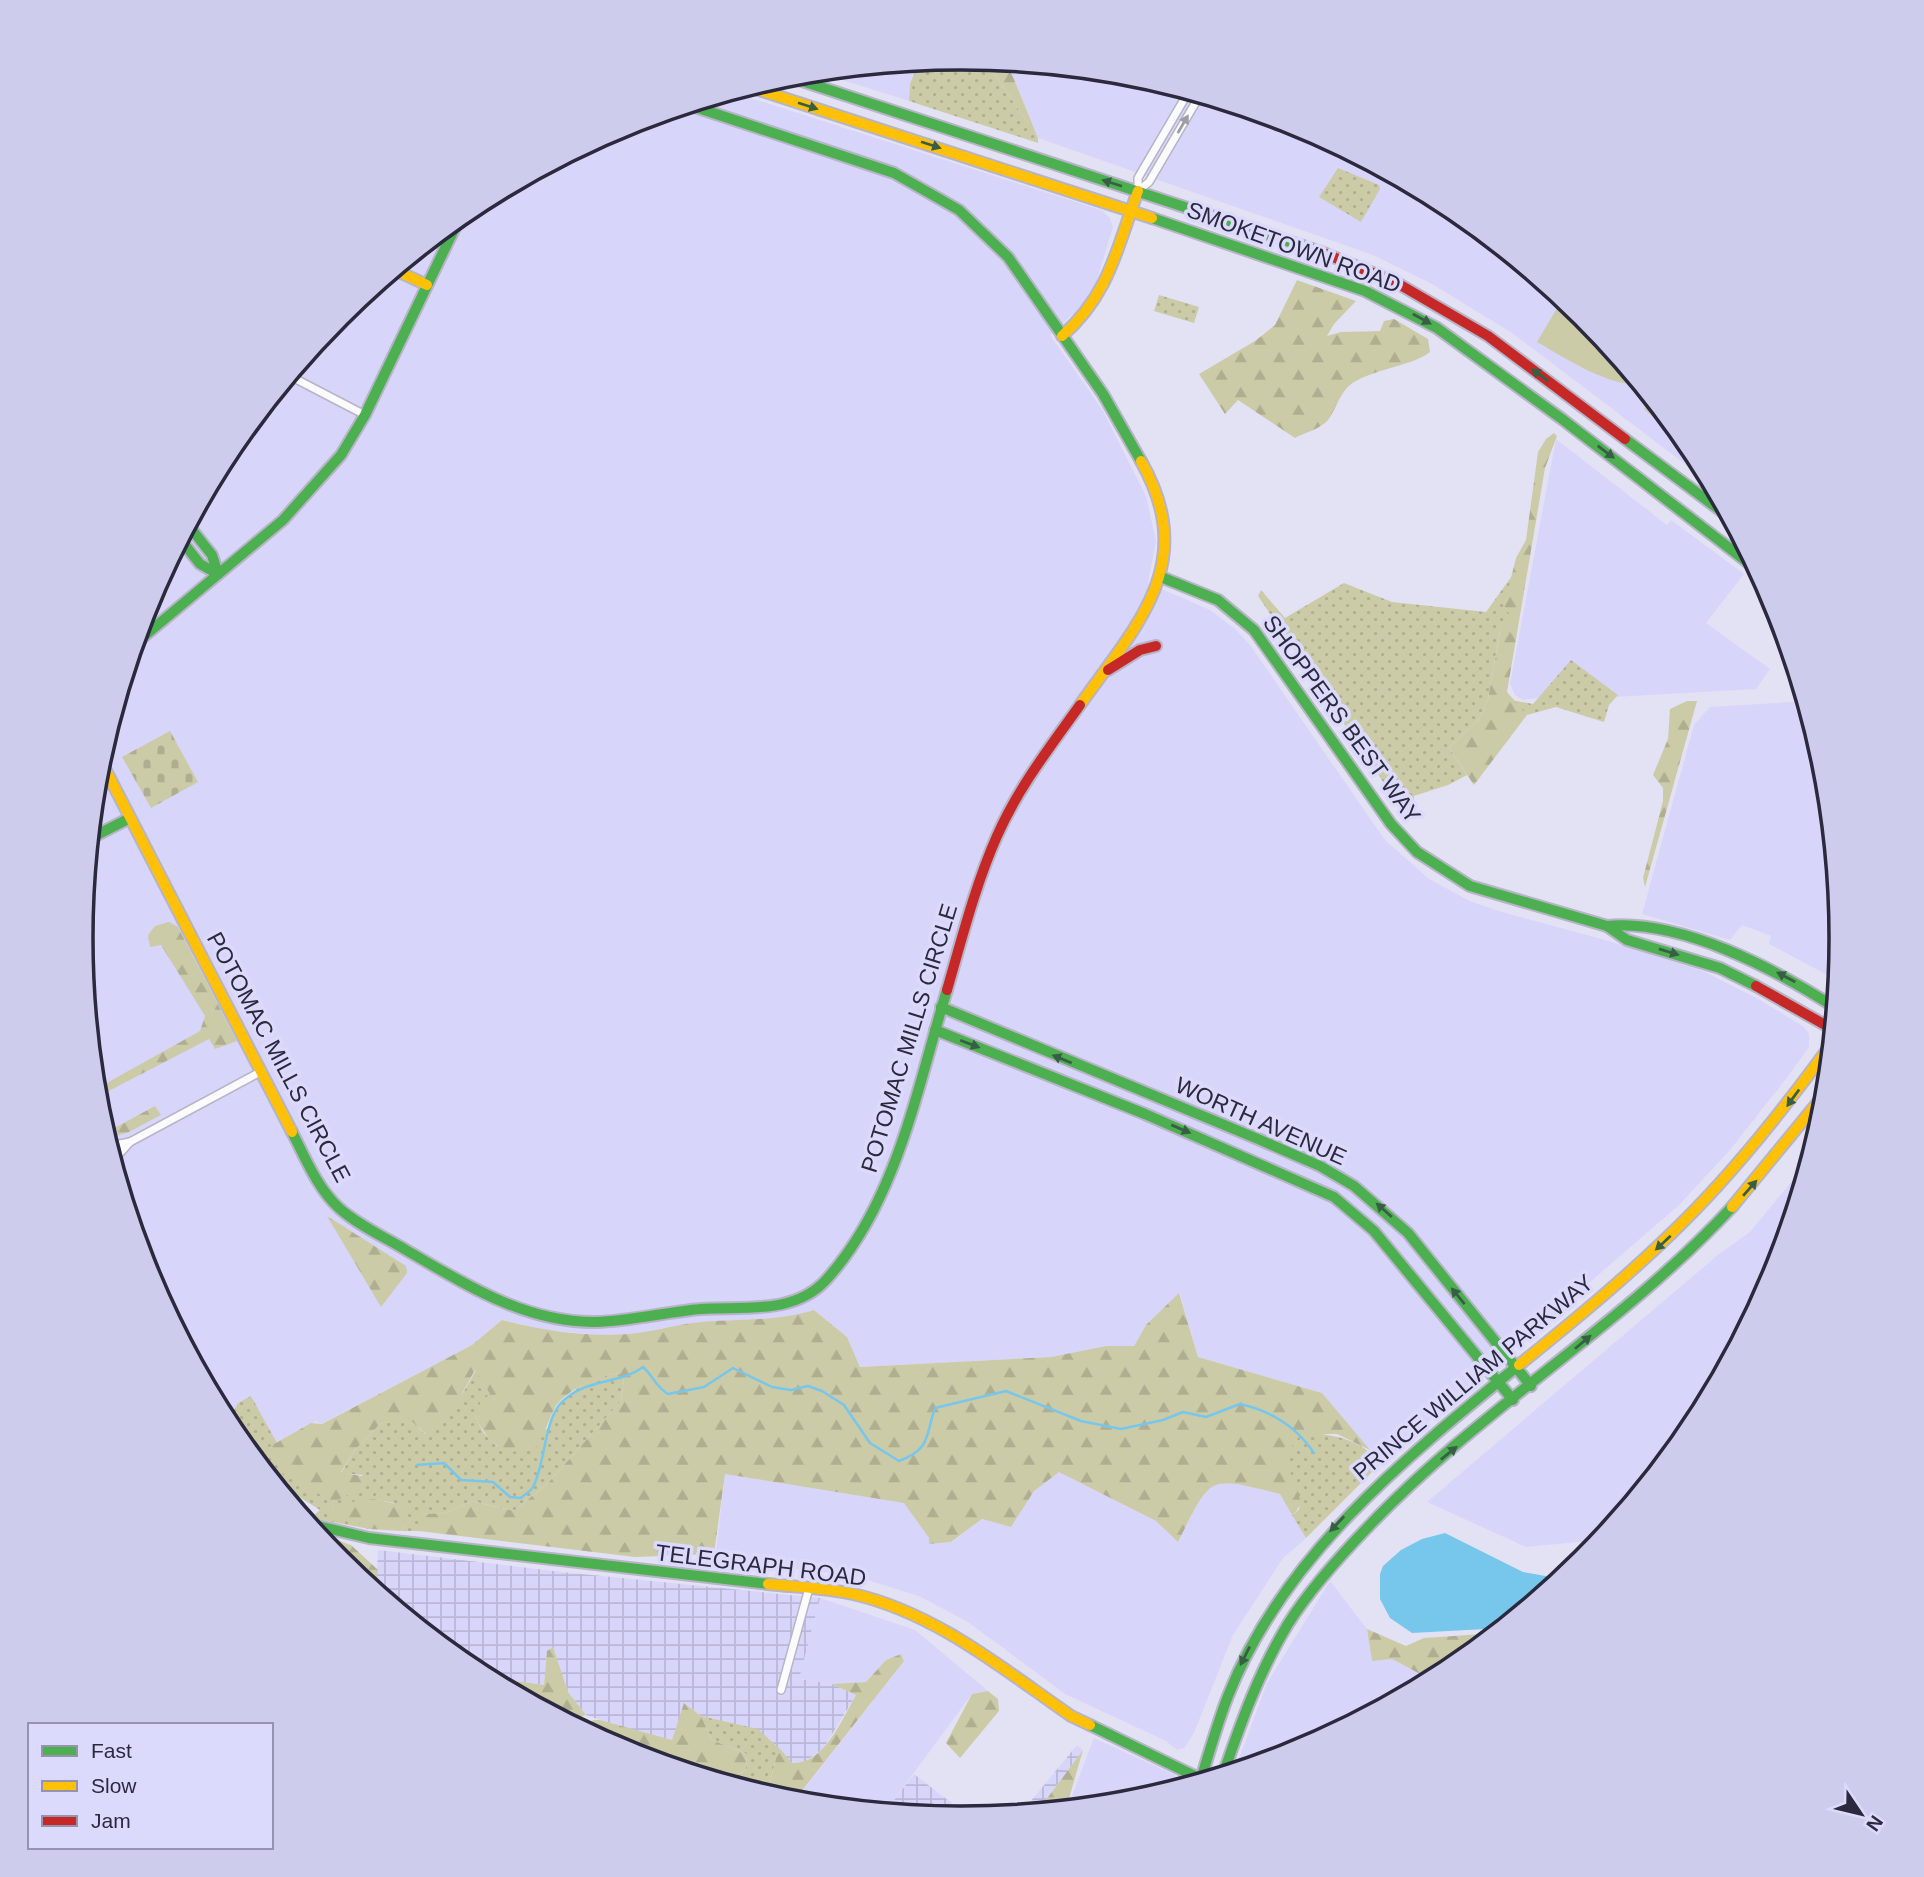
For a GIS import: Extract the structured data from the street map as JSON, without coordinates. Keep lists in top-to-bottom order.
{
  "streets": {
    "main road": [
      "SMOKETOWN ROAD",
      "SHOPPERS BEST WAY",
      "POTOMAC MILLS CIRCLE",
      "WORTH AVENUE",
      "PRINCE WILLIAM PARKWAY",
      "TELEGRAPH ROAD"
    ]
  },
  "crossings": [
    ["SHOPPERS BEST WAY", "POTOMAC MILLS CIRCLE"],
    ["POTOMAC MILLS CIRCLE", "WORTH AVENUE"],
    ["WORTH AVENUE", "PRINCE WILLIAM PARKWAY"]
  ],
  "legend": ["Fast", "Slow", "Jam"],
  "north": "bottom right"
}
